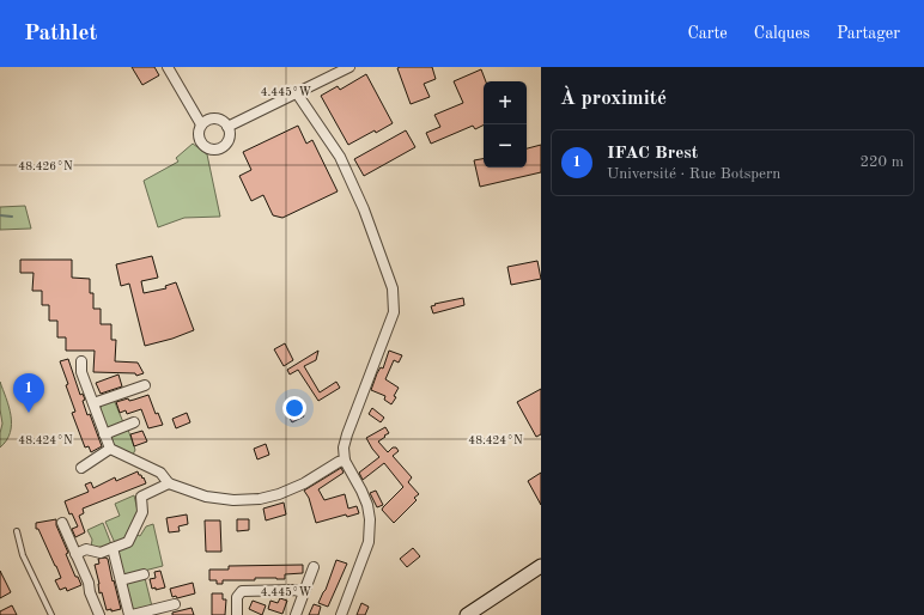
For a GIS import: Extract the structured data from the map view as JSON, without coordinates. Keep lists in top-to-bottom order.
{
  "page": {
    "header": "Pathlet",
    "nav": ["Carte", "Calques", "Partager"],
    "heading": "À proximité",
    "map_buttons": ["+", "−"],
    "list": [
      {
        "mark": "1",
        "name": "IFAC Brest",
        "note": "Université · Rue Botspern",
        "value": "220 m"
      }
    ],
    "pins": "1"
  },
  "coordinates": ["4.445°W", "48.426°N", "48.424°N"]
}
